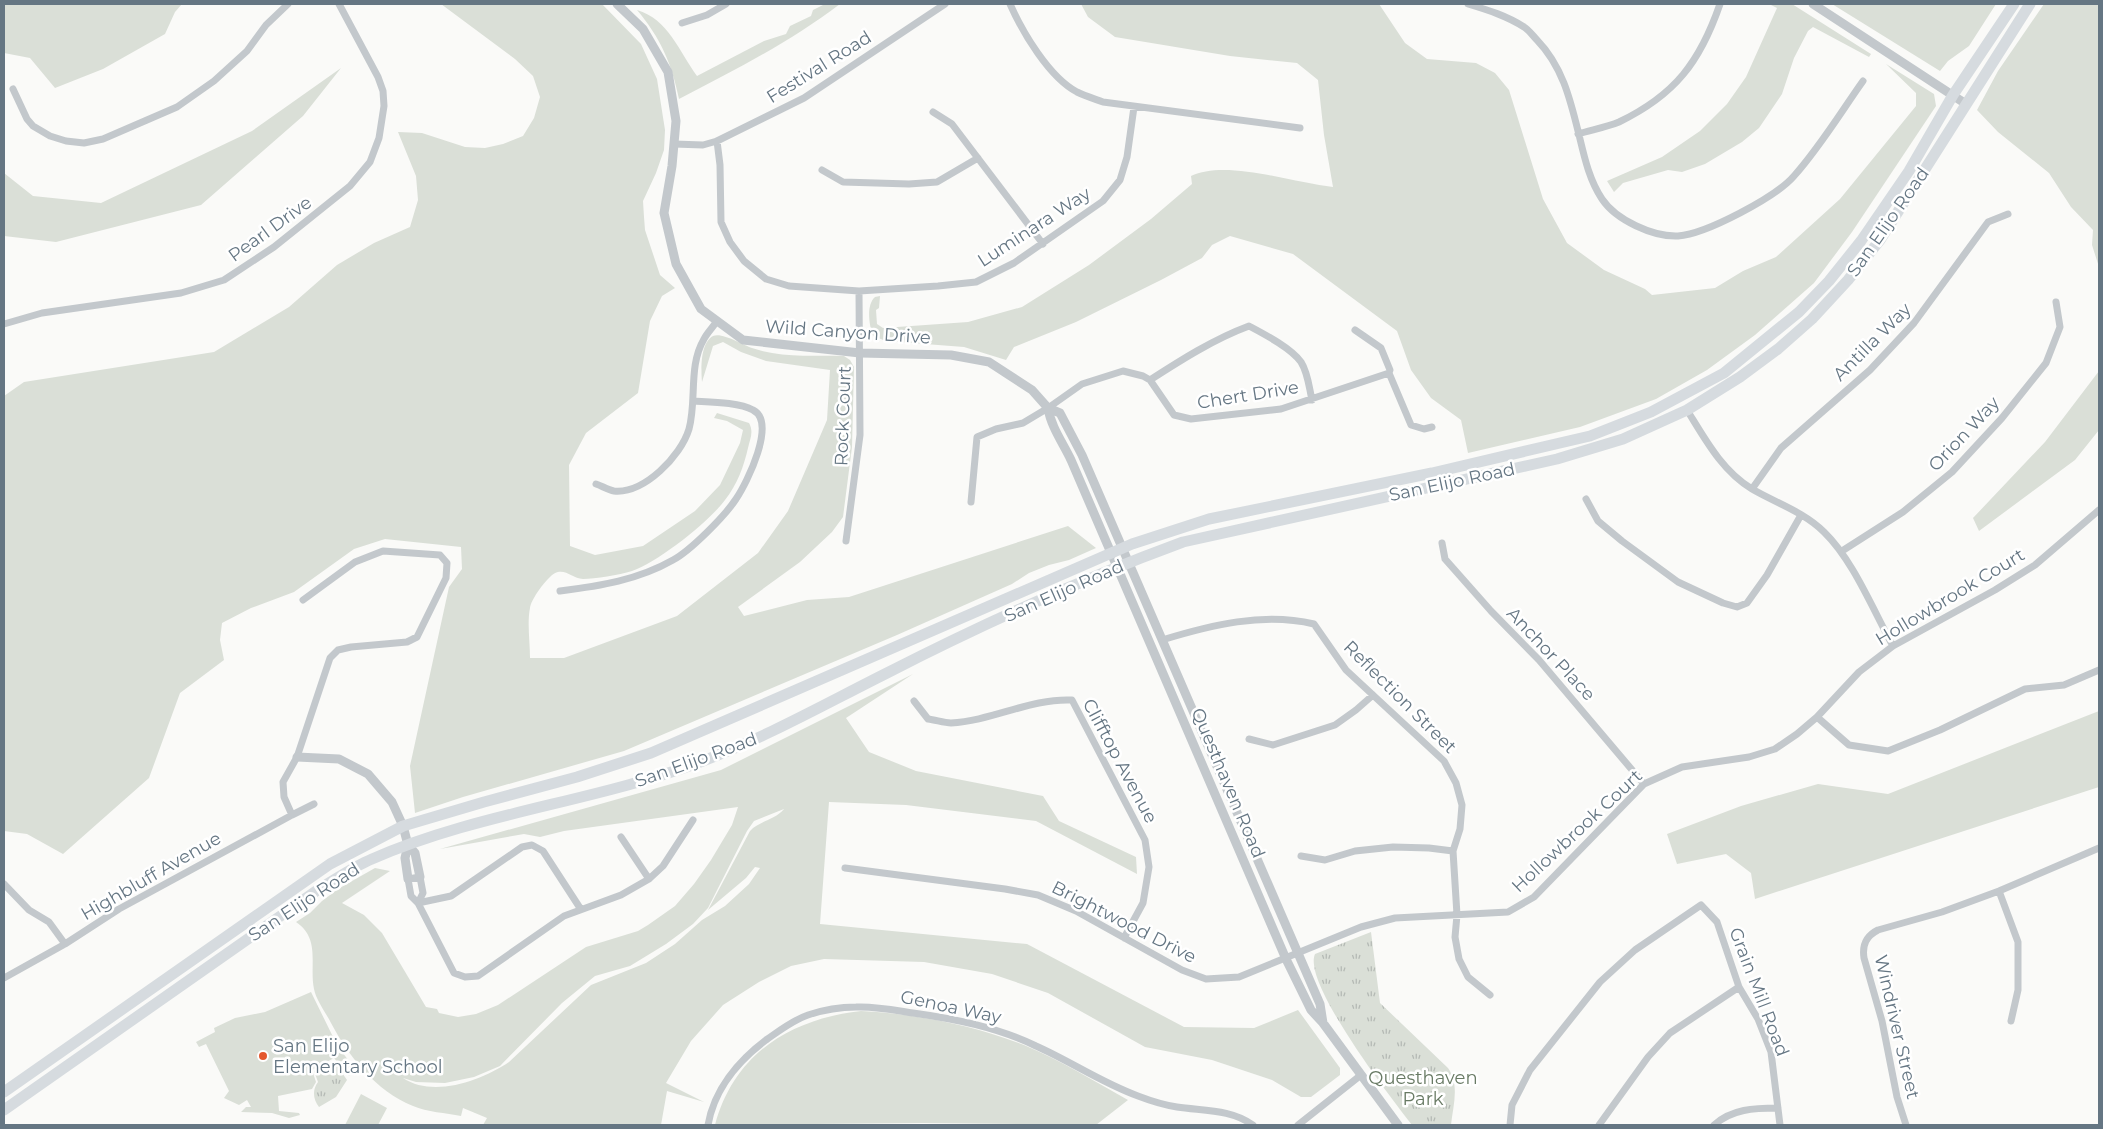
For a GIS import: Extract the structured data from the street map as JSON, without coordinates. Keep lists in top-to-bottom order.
{
  "streets": {
    "main road": ["San Elijo Road"],
    "street": [
      "Festival Road",
      "Luminara Way",
      "Pearl Drive",
      "Wild Canyon Drive",
      "Antilla Way",
      "Chert Drive",
      "Rock Court",
      "Orion Way",
      "Hollowbrook Court",
      "Anchor Place",
      "Reflection Street",
      "Clifftop Avenue",
      "Questhaven Road",
      "Highbluff Avenue",
      "Brightwood Drive",
      "Grain Mill Road",
      "Genoa Way",
      "Windriver Street"
    ]
  },
  "crossings": [
    ["Festival Road", "Luminara Way"],
    ["Festival Road", "Wild Canyon Drive"],
    ["San Elijo Road", "Wild Canyon Drive"],
    ["San Elijo Road", "Questhaven Road"],
    ["Luminara Way", "Rock Court"],
    ["Wild Canyon Drive", "Rock Court"],
    ["Wild Canyon Drive", "Questhaven Road"],
    ["Hollowbrook Court", "Anchor Place"],
    ["Hollowbrook Court", "Reflection Street"],
    ["Hollowbrook Court", "Questhaven Road"],
    ["Hollowbrook Court", "Brightwood Drive"],
    ["Reflection Street", "Questhaven Road"],
    ["Clifftop Avenue", "Brightwood Drive"],
    ["Questhaven Road", "Brightwood Drive"]
  ],
  "parks": ["Questhaven Park"],
  "places": ["San Elijo Elementary School"]
}
